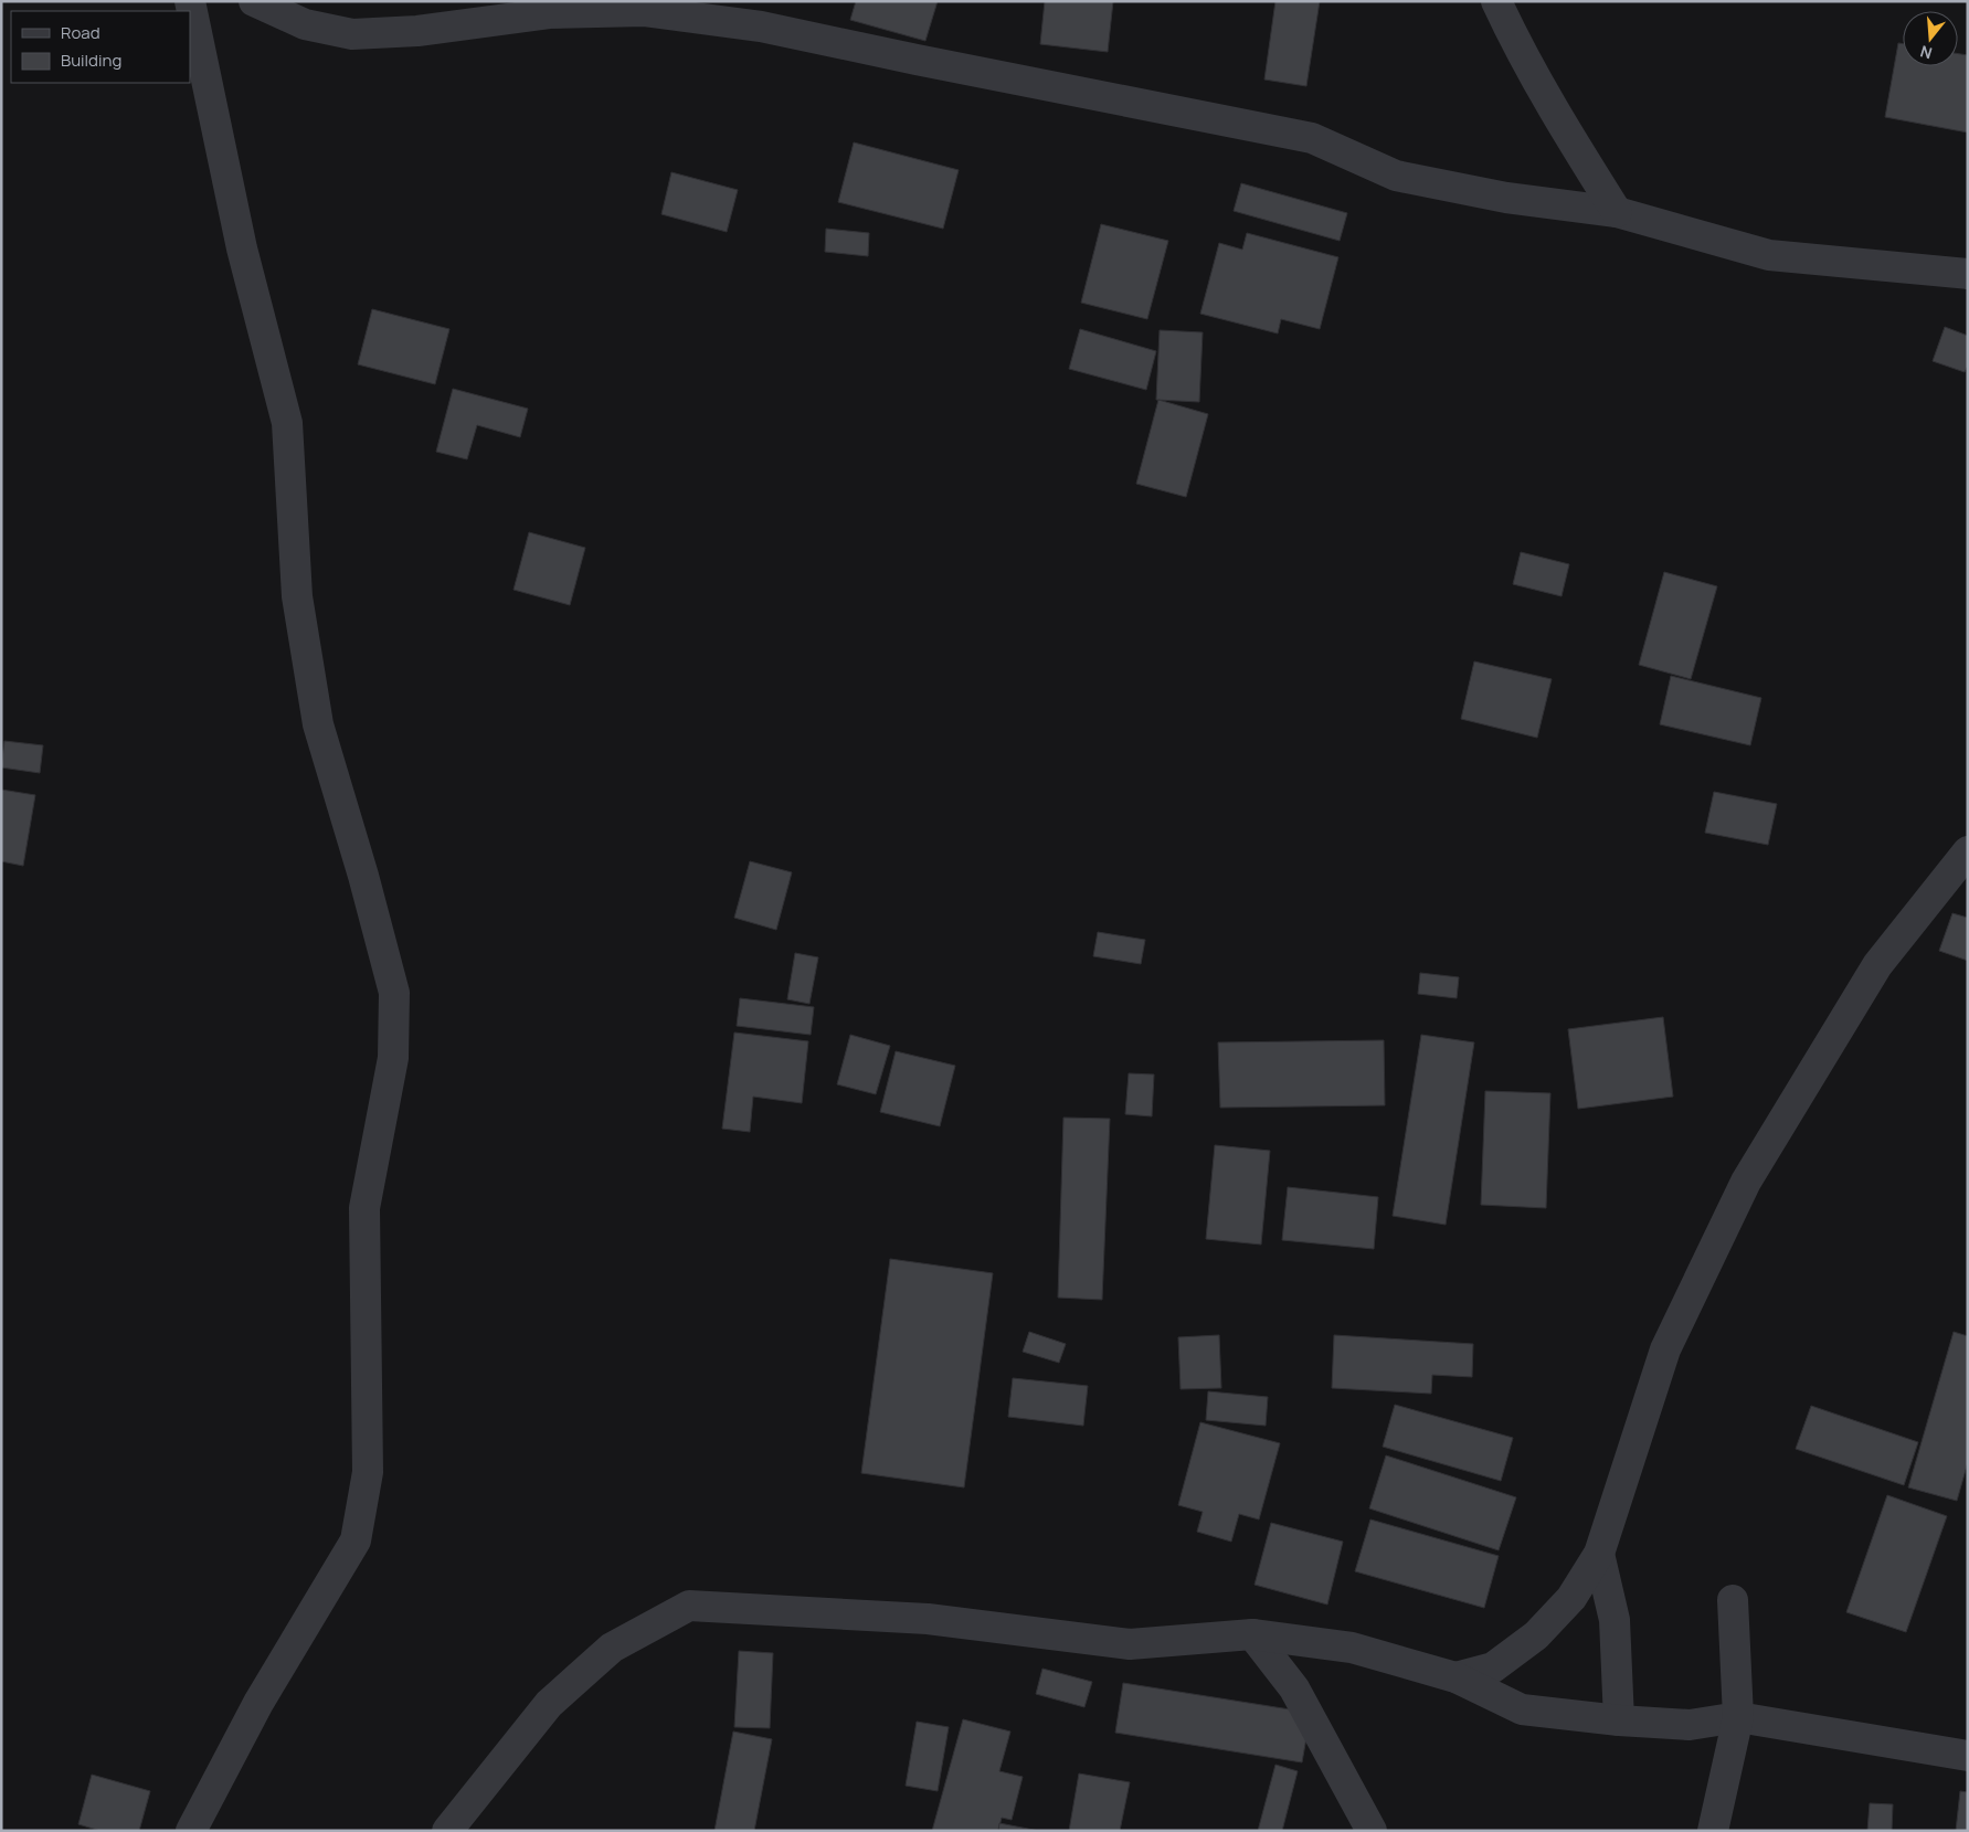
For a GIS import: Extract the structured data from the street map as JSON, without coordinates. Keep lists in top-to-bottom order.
{
  "legend": ["Road", "Building"],
  "north": "bottom"
}
